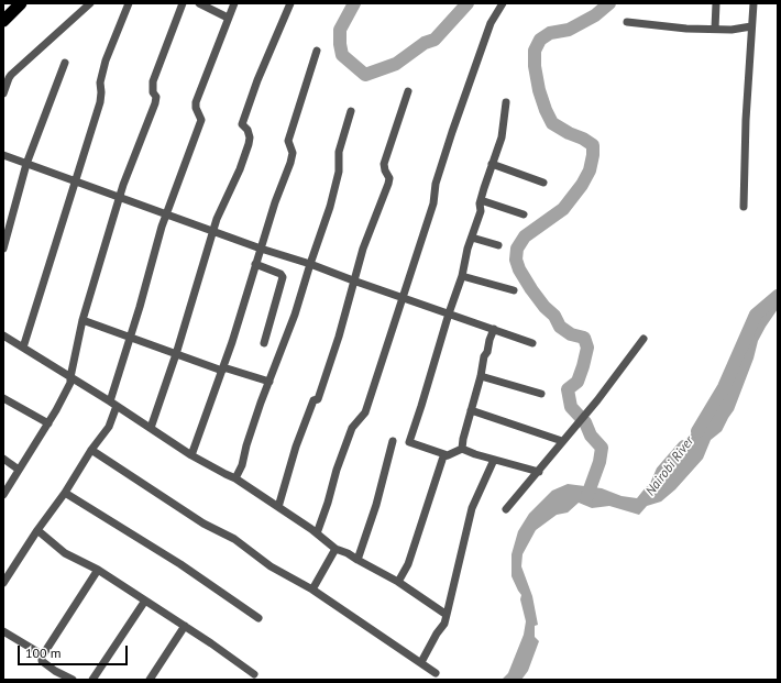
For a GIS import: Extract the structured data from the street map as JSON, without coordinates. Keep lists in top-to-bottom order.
{
  "water": ["Nairobi River"],
  "scale_bar": "100 m"
}
